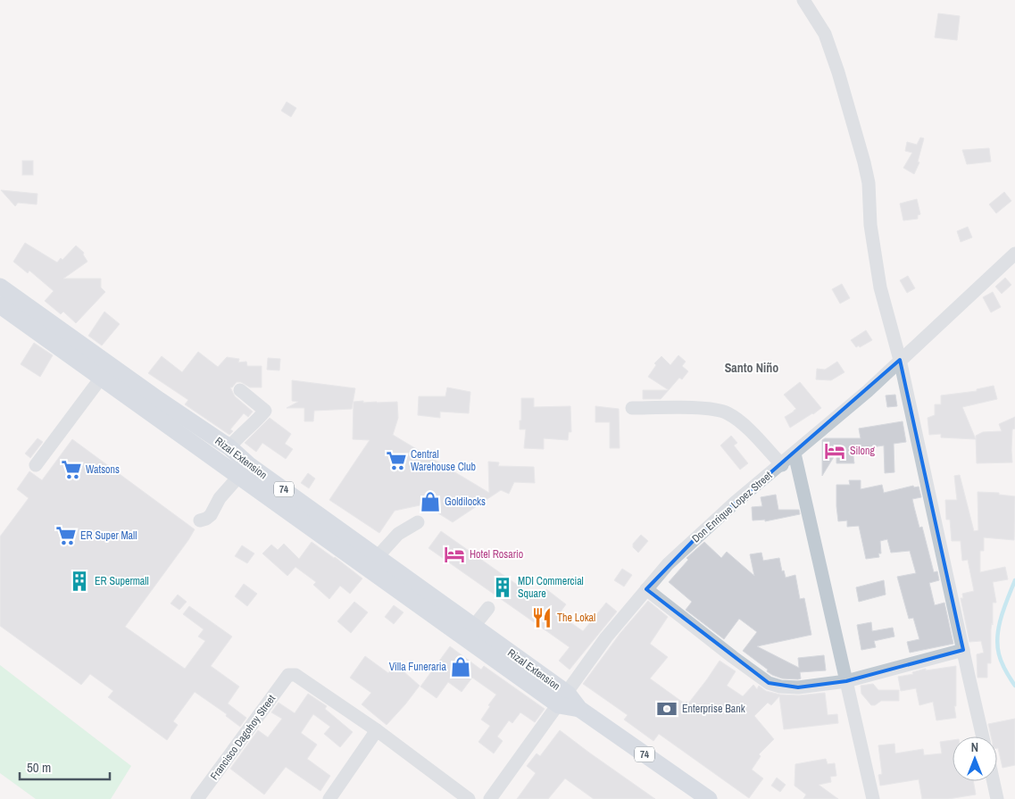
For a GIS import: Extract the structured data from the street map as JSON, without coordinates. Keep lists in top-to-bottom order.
{
  "streets": {
    "main road": ["Rizal Extension", "74"],
    "street": ["Don Enrique Lopez Street", "Francisco Dagohoy Street"]
  },
  "crossings": [
    ["Rizal Extension", "74"],
    ["Rizal Extension", "Don Enrique Lopez Street"],
    ["74", "Don Enrique Lopez Street"]
  ],
  "districts": ["Santo Niño"],
  "places": {
    "hotel": ["Silong", "Hotel Rosario"],
    "supermarket": ["Central Warehouse Club", "Watsons", "ER Super Mall"],
    "shop": ["Goldilocks", "Villa Funeraria"],
    "building": ["ER Supermall", "MDI Commercial Square"],
    "restaurant": ["The Lokal"],
    "bank": ["Enterprise Bank"]
  },
  "scale_bar": "50 m",
  "north": "top"
}
